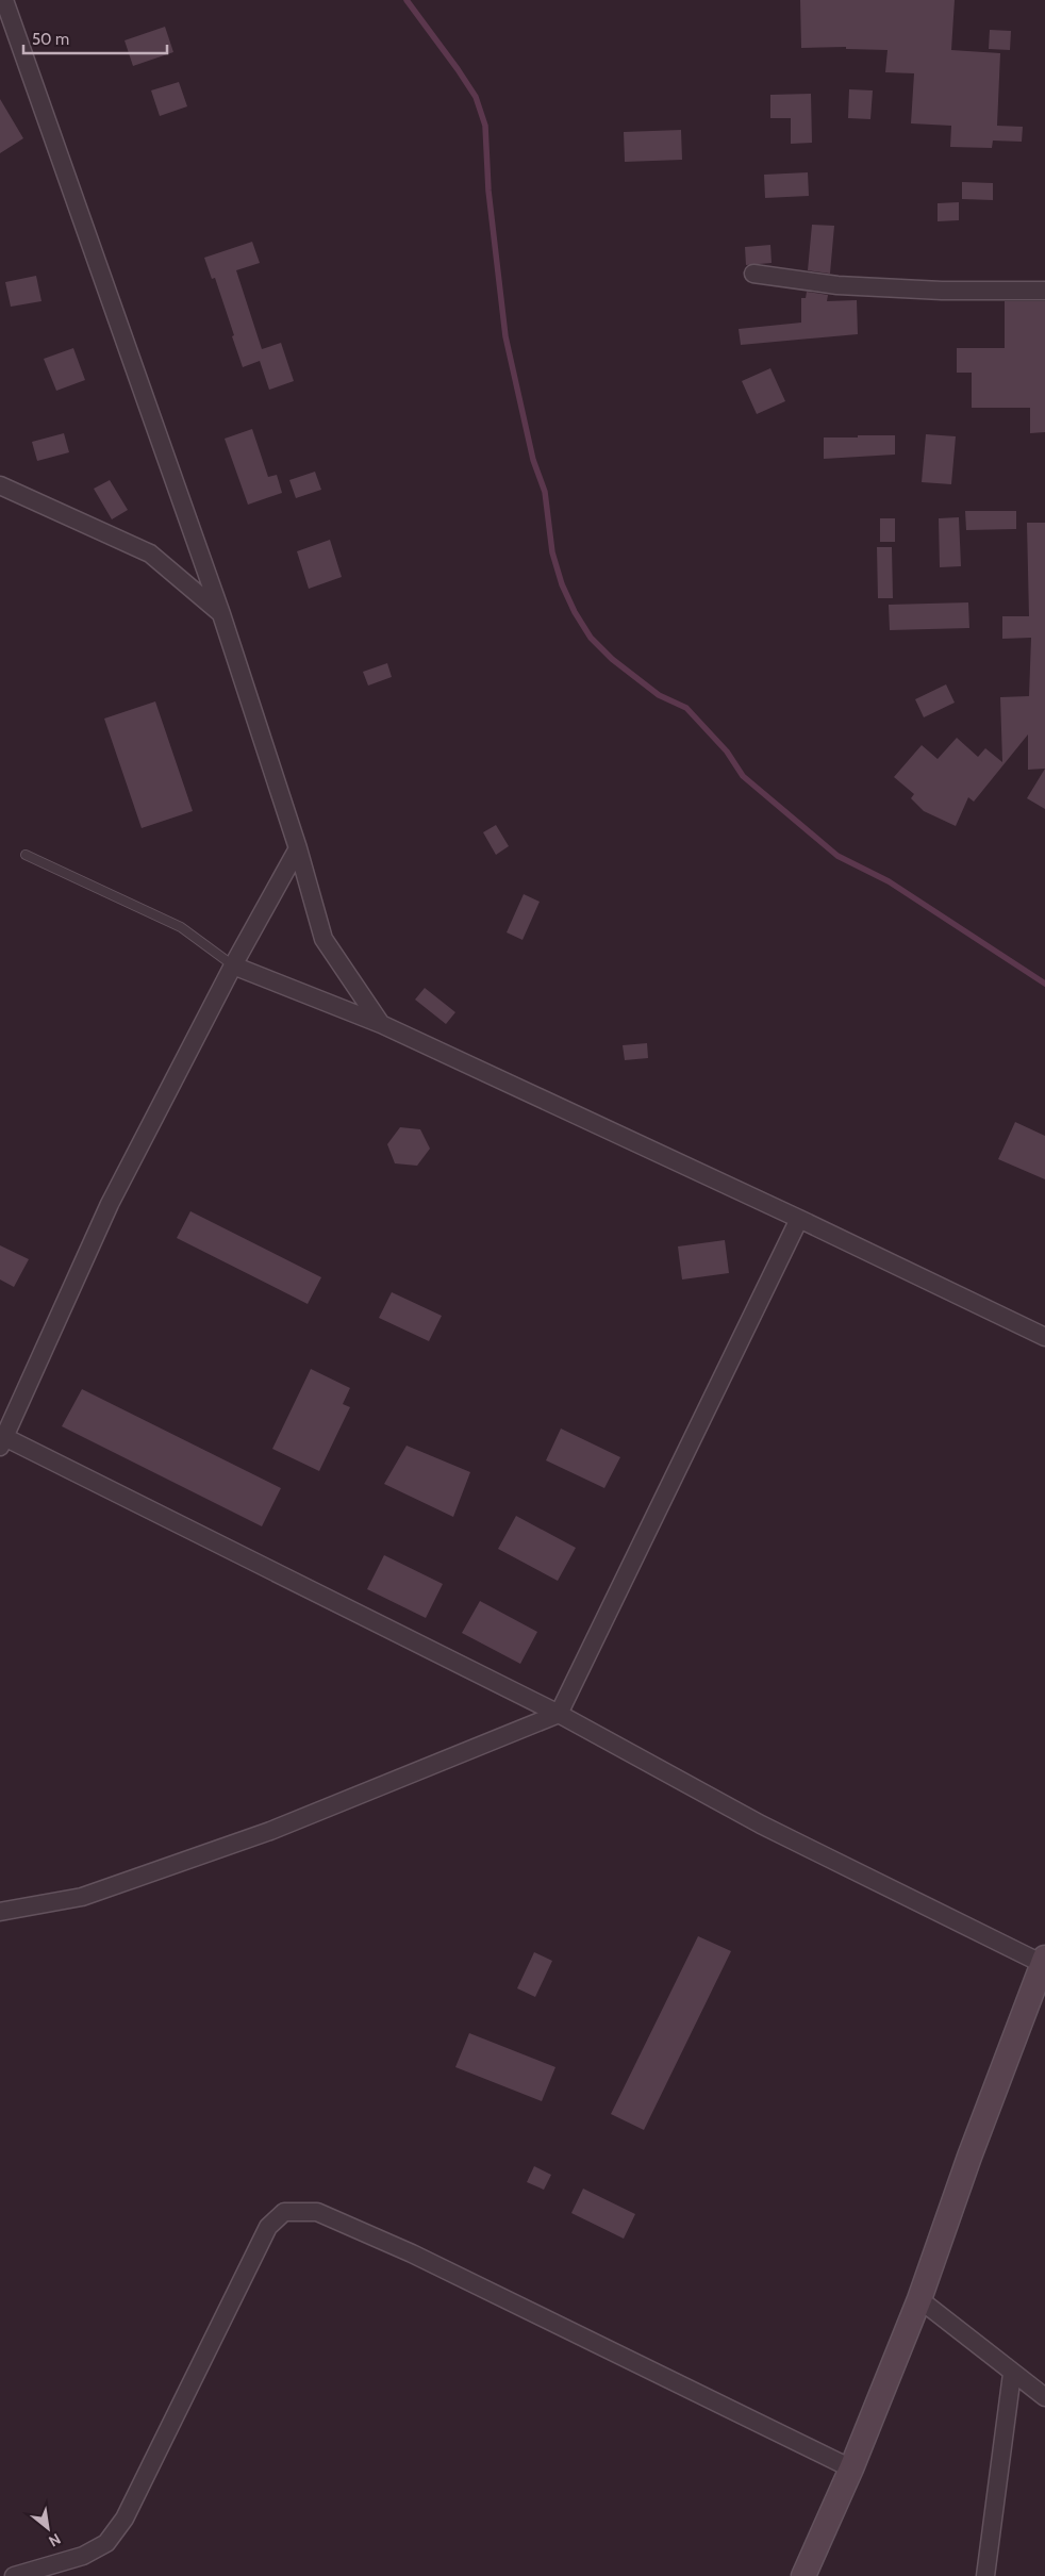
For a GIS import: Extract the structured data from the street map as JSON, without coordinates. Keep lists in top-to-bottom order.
{
  "scale_bar": "50 m",
  "north": "bottom right"
}
